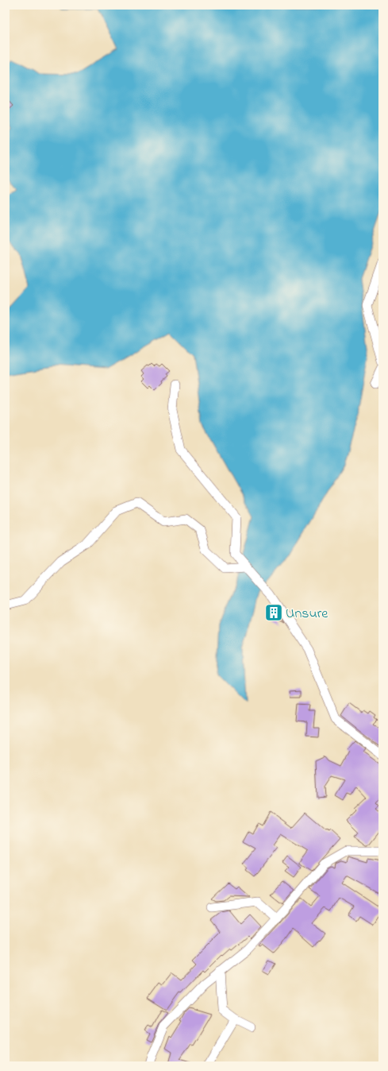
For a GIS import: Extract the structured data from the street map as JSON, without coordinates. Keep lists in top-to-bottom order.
{
  "places": {
    "building": ["Unsure"]
  }
}
